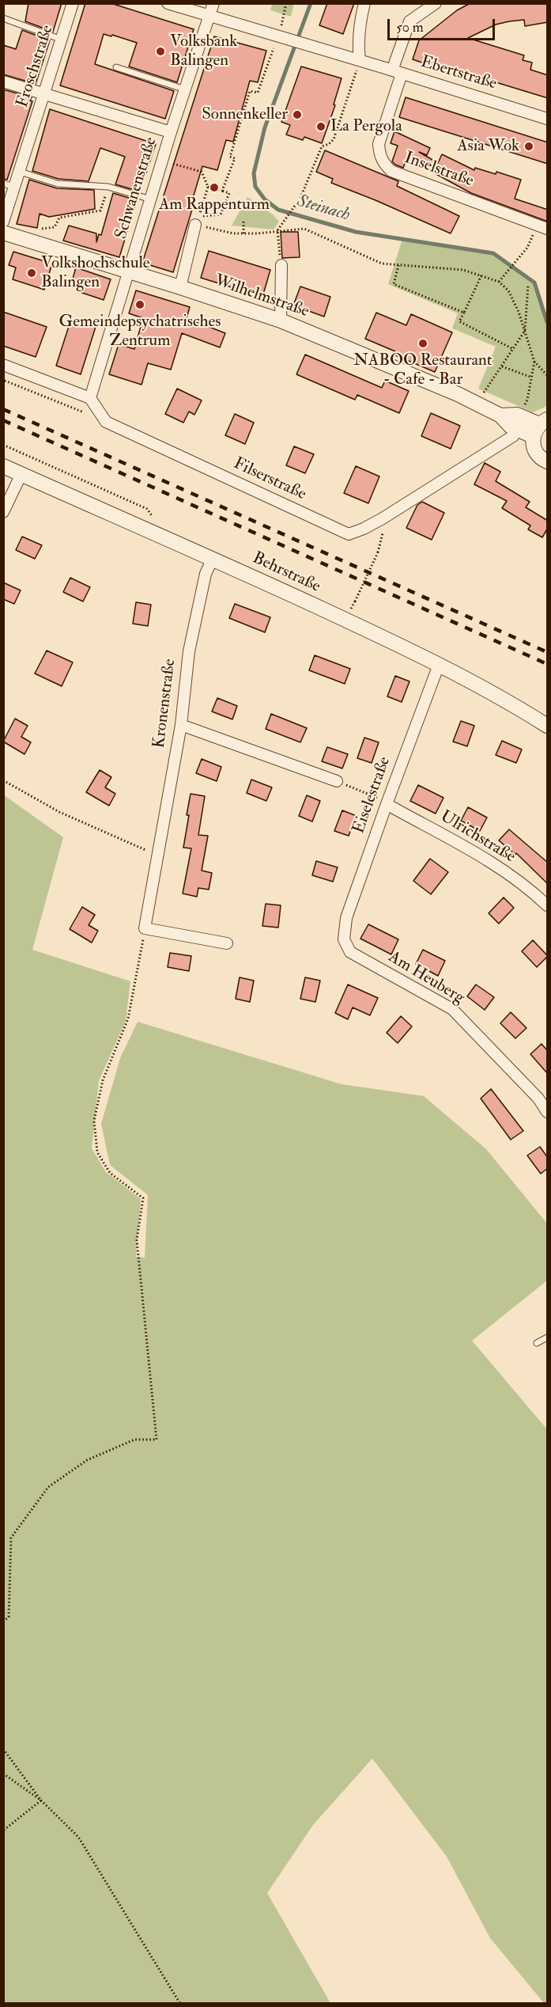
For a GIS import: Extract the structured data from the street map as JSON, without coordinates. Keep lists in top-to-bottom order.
{
  "streets": {
    "street": [
      "Froschstraße",
      "Ebertstraße",
      "Inselstraße",
      "Schwanenstraße",
      "Wilhelmstraße",
      "Filserstraße",
      "Behrstraße",
      "Kronenstraße",
      "Eiselestraße",
      "Ulrichstraße",
      "Am Heuberg"
    ]
  },
  "crossings": [
    ["Ebertstraße", "Inselstraße"],
    ["Ebertstraße", "Schwanenstraße"],
    ["Schwanenstraße", "Wilhelmstraße"],
    ["Wilhelmstraße", "Filserstraße"],
    ["Behrstraße", "Kronenstraße"],
    ["Behrstraße", "Eiselestraße"],
    ["Eiselestraße", "Ulrichstraße"],
    ["Eiselestraße", "Am Heuberg"]
  ],
  "water": ["Steinach"],
  "places": [
    "Volksbank Balingen",
    "Sonnenkeller",
    "La Pergola",
    "Asia Wok",
    "Am Rappenturm",
    "Volkshochschule Balingen",
    "Gemeindepsychatrisches Zentrum",
    "NABOO Restaurant - Cafe - Bar"
  ],
  "scale_bar": "50 m"
}
